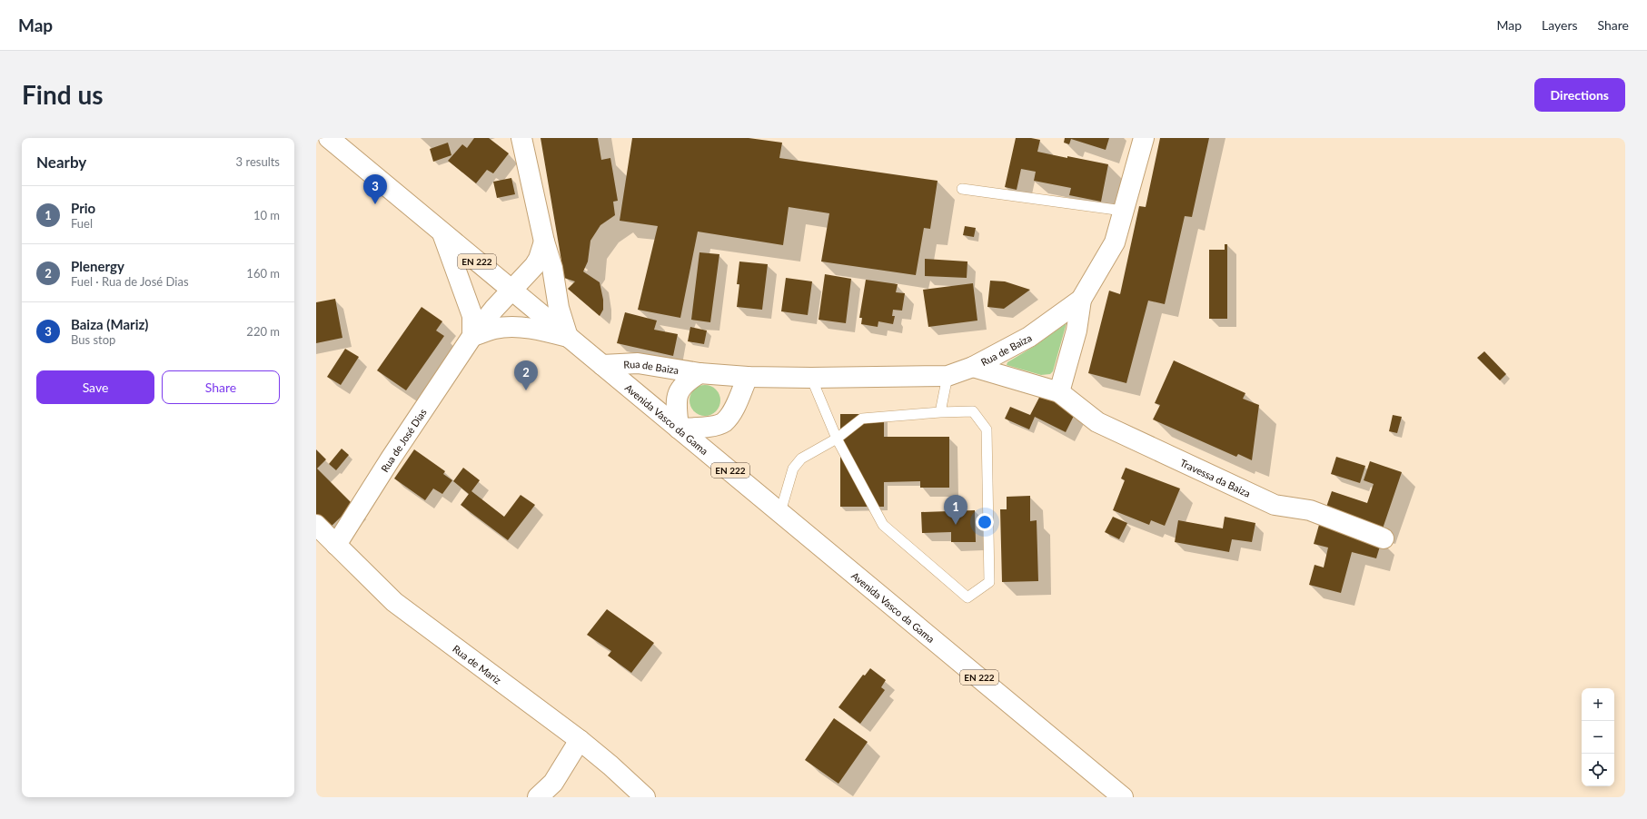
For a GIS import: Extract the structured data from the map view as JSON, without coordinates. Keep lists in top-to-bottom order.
{
  "streets": {
    "street": [
      "EN 222",
      "Rua de Baiza",
      "Avenida Vasco da Gama",
      "Rua de José Dias",
      "Travessa da Baiza",
      "Rua de Mariz"
    ]
  },
  "crossings": [
    ["Rua de Baiza", "Avenida Vasco da Gama"],
    ["Rua de Baiza", "Travessa da Baiza"],
    ["Avenida Vasco da Gama", "Rua de José Dias"],
    ["Rua de José Dias", "Rua de Mariz"]
  ],
  "page": {
    "header": "Map",
    "nav": ["Map", "Layers", "Share"],
    "buttons": [
      "Directions",
      ["Save", "Share"]
    ],
    "title": "Find us",
    "heading": ["Nearby", "3 results"],
    "pins": ["3", "2", "1"],
    "list": [
      {
        "mark": "1",
        "name": "Prio",
        "note": "Fuel",
        "value": "10 m"
      },
      {
        "mark": "2",
        "name": "Plenergy",
        "note": "Fuel · Rua de José Dias",
        "value": "160 m"
      },
      {
        "mark": "3",
        "name": "Baiza (Mariz)",
        "note": "Bus stop",
        "value": "220 m"
      }
    ],
    "map_buttons": ["+", "−"]
  }
}
